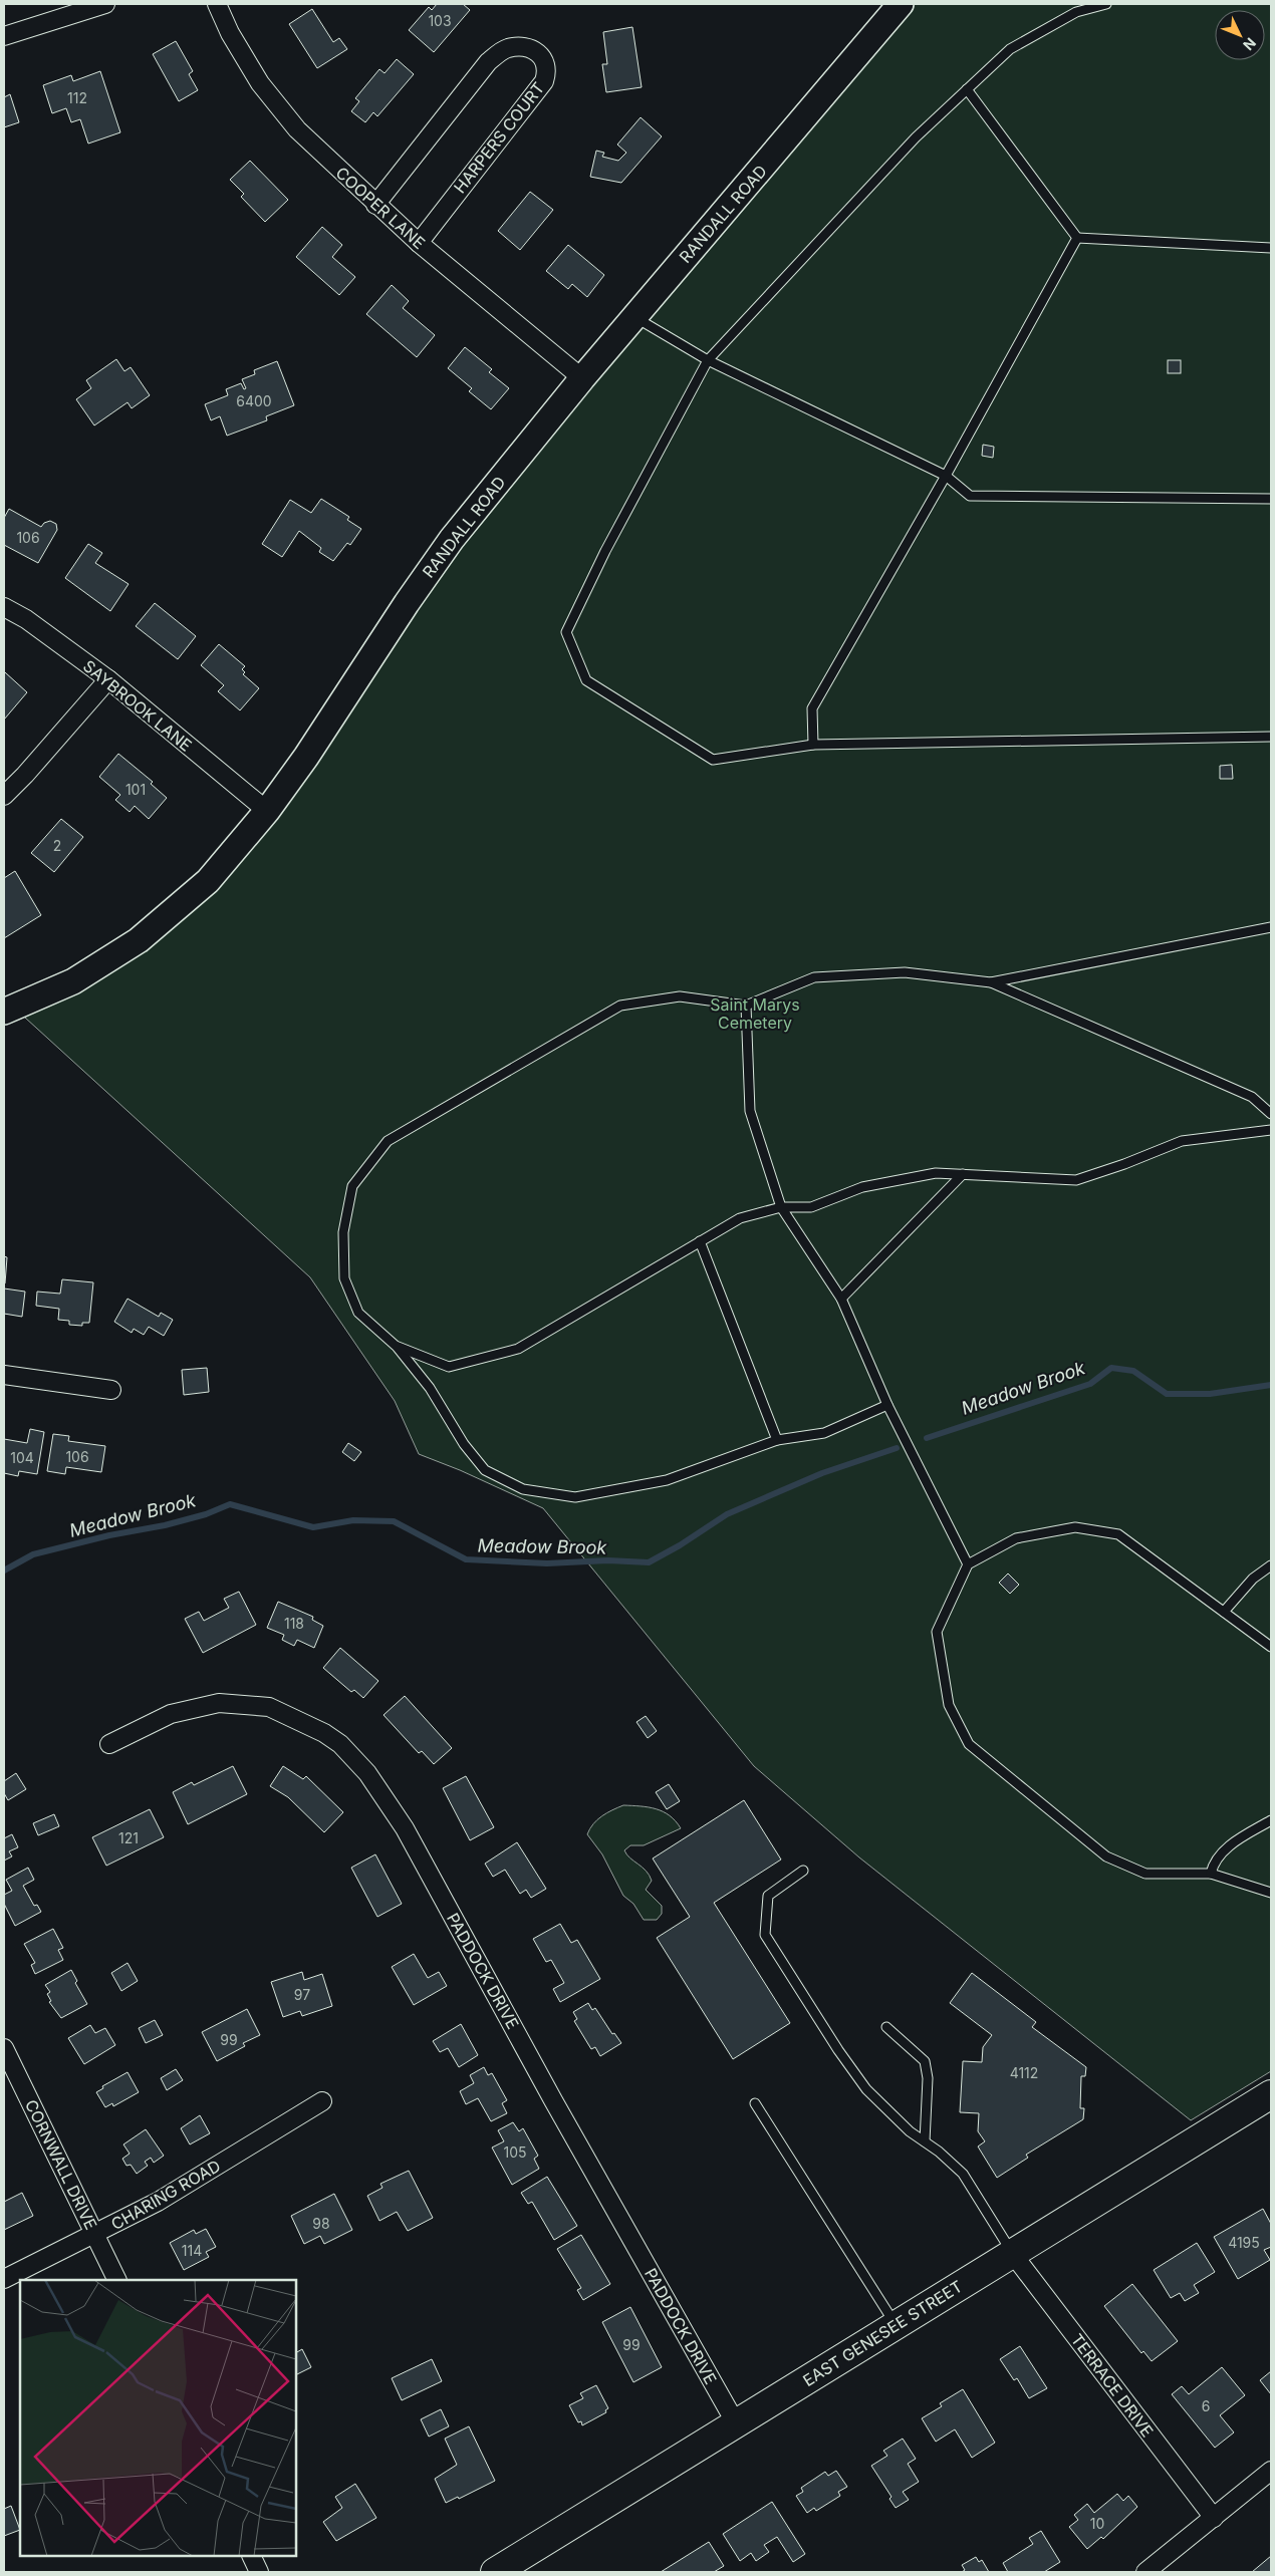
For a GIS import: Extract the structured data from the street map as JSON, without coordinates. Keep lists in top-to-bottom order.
{
  "streets": {
    "main road": ["EAST GENESEE STREET"],
    "street": [
      "HARPERS COURT",
      "COOPER LANE",
      "RANDALL ROAD",
      "SAYBROOK LANE",
      "PADDOCK DRIVE",
      "CORNWALL DRIVE",
      "CHARING ROAD",
      "TERRACE DRIVE"
    ]
  },
  "crossings": [
    ["HARPERS COURT", "COOPER LANE"],
    ["COOPER LANE", "RANDALL ROAD"],
    ["RANDALL ROAD", "SAYBROOK LANE"],
    ["PADDOCK DRIVE", "EAST GENESEE STREET"],
    ["CORNWALL DRIVE", "CHARING ROAD"],
    ["EAST GENESEE STREET", "TERRACE DRIVE"]
  ],
  "water": ["Meadow Brook"],
  "parks": ["Saint Marys Cemetery"],
  "house_numbers": [
    "103",
    "112",
    "6400",
    "106",
    "101",
    "2",
    "106",
    "104",
    "118",
    "121",
    "97",
    "99",
    "4112",
    "105",
    "98",
    "4195",
    "114",
    "99",
    "6",
    "10"
  ],
  "north": "bottom right"
}
